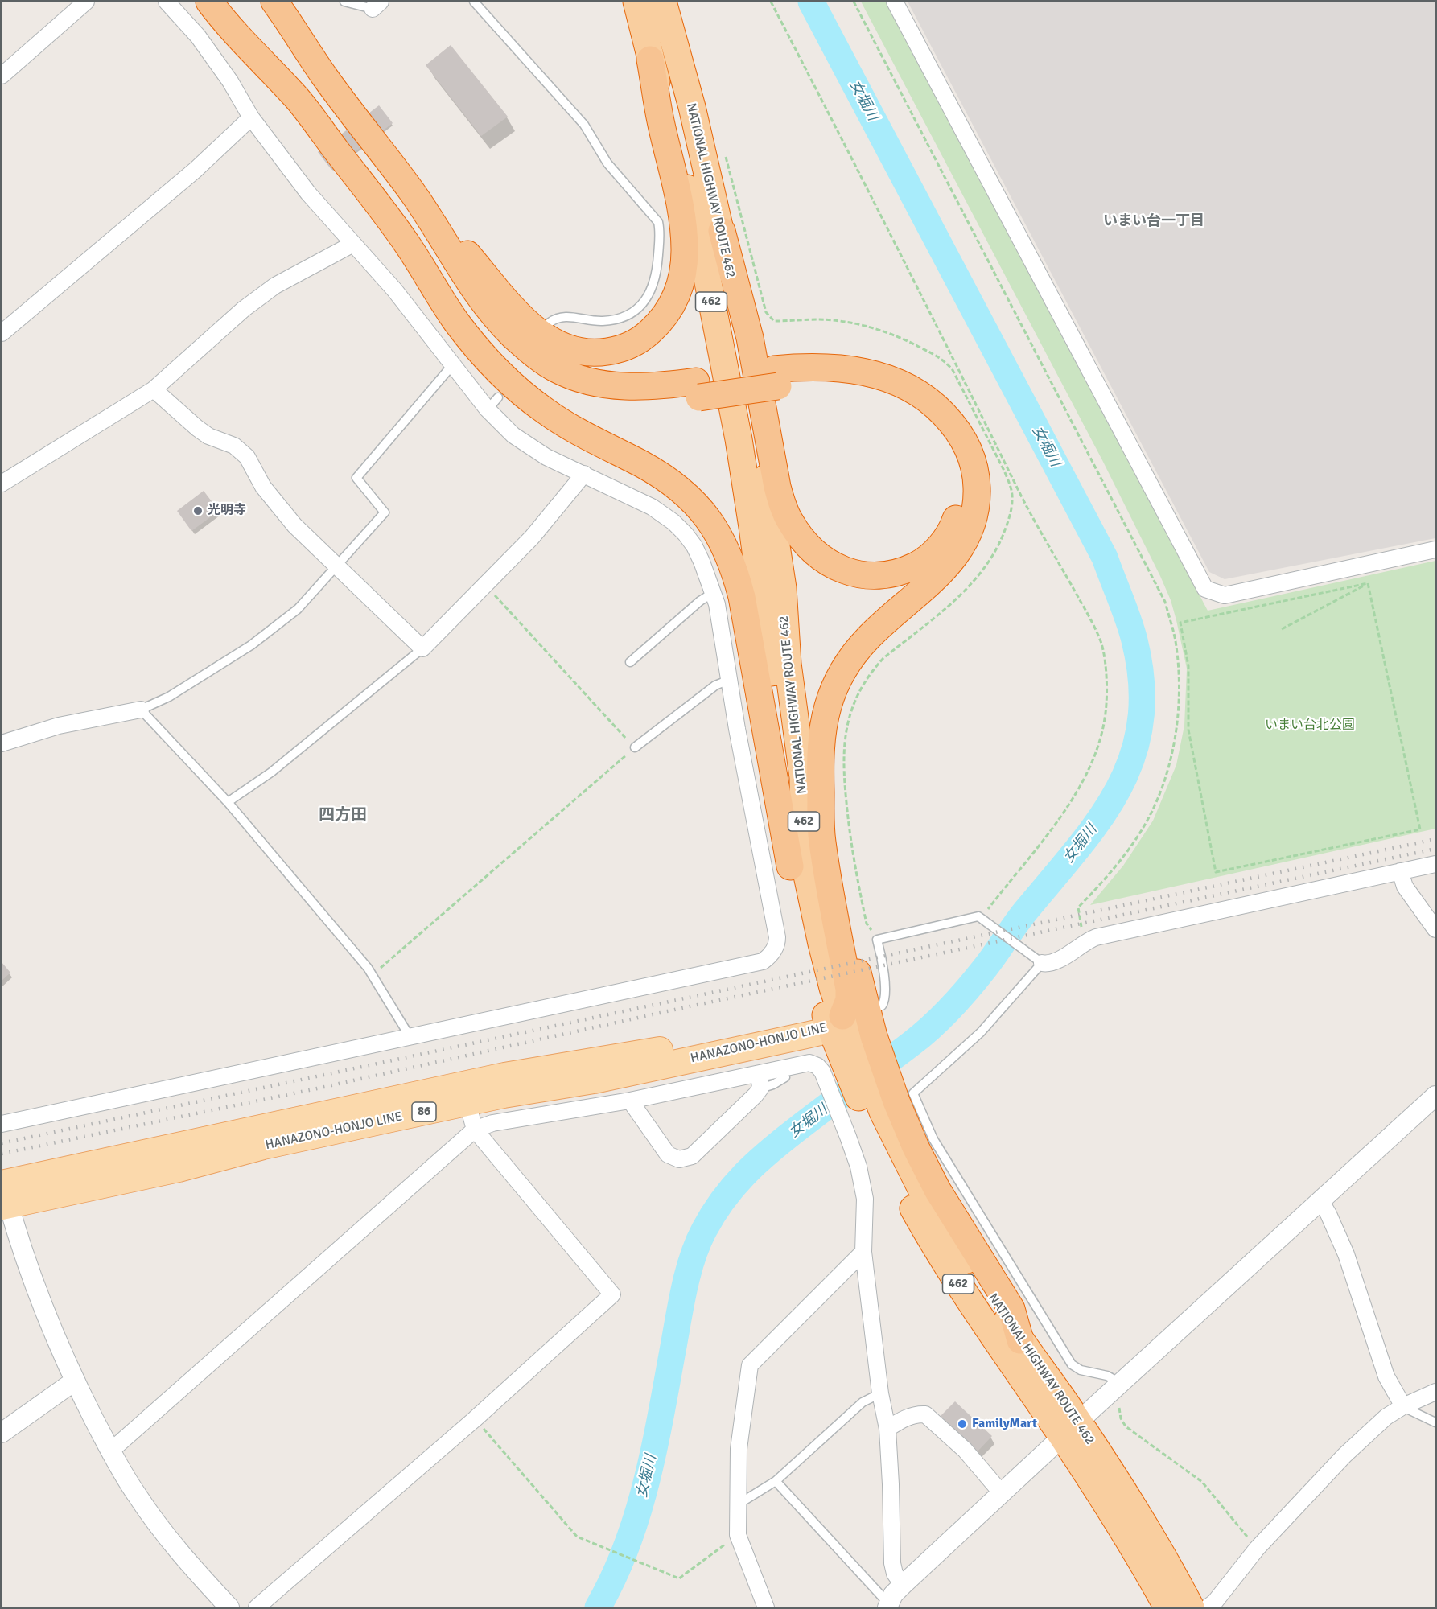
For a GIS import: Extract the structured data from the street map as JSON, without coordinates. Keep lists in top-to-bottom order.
{
  "streets": {
    "highway": ["NATIONAL HIGHWAY ROUTE 462", "462"],
    "main road": ["HANAZONO-HONJO LINE", "86"]
  },
  "crossings": [
    ["NATIONAL HIGHWAY ROUTE 462", "HANAZONO-HONJO LINE"]
  ],
  "districts": ["いまい台一丁目", "四方田"],
  "water": ["女堀川"],
  "parks": ["いまい台北公園"],
  "places": ["光明寺", "FamilyMart"]
}
